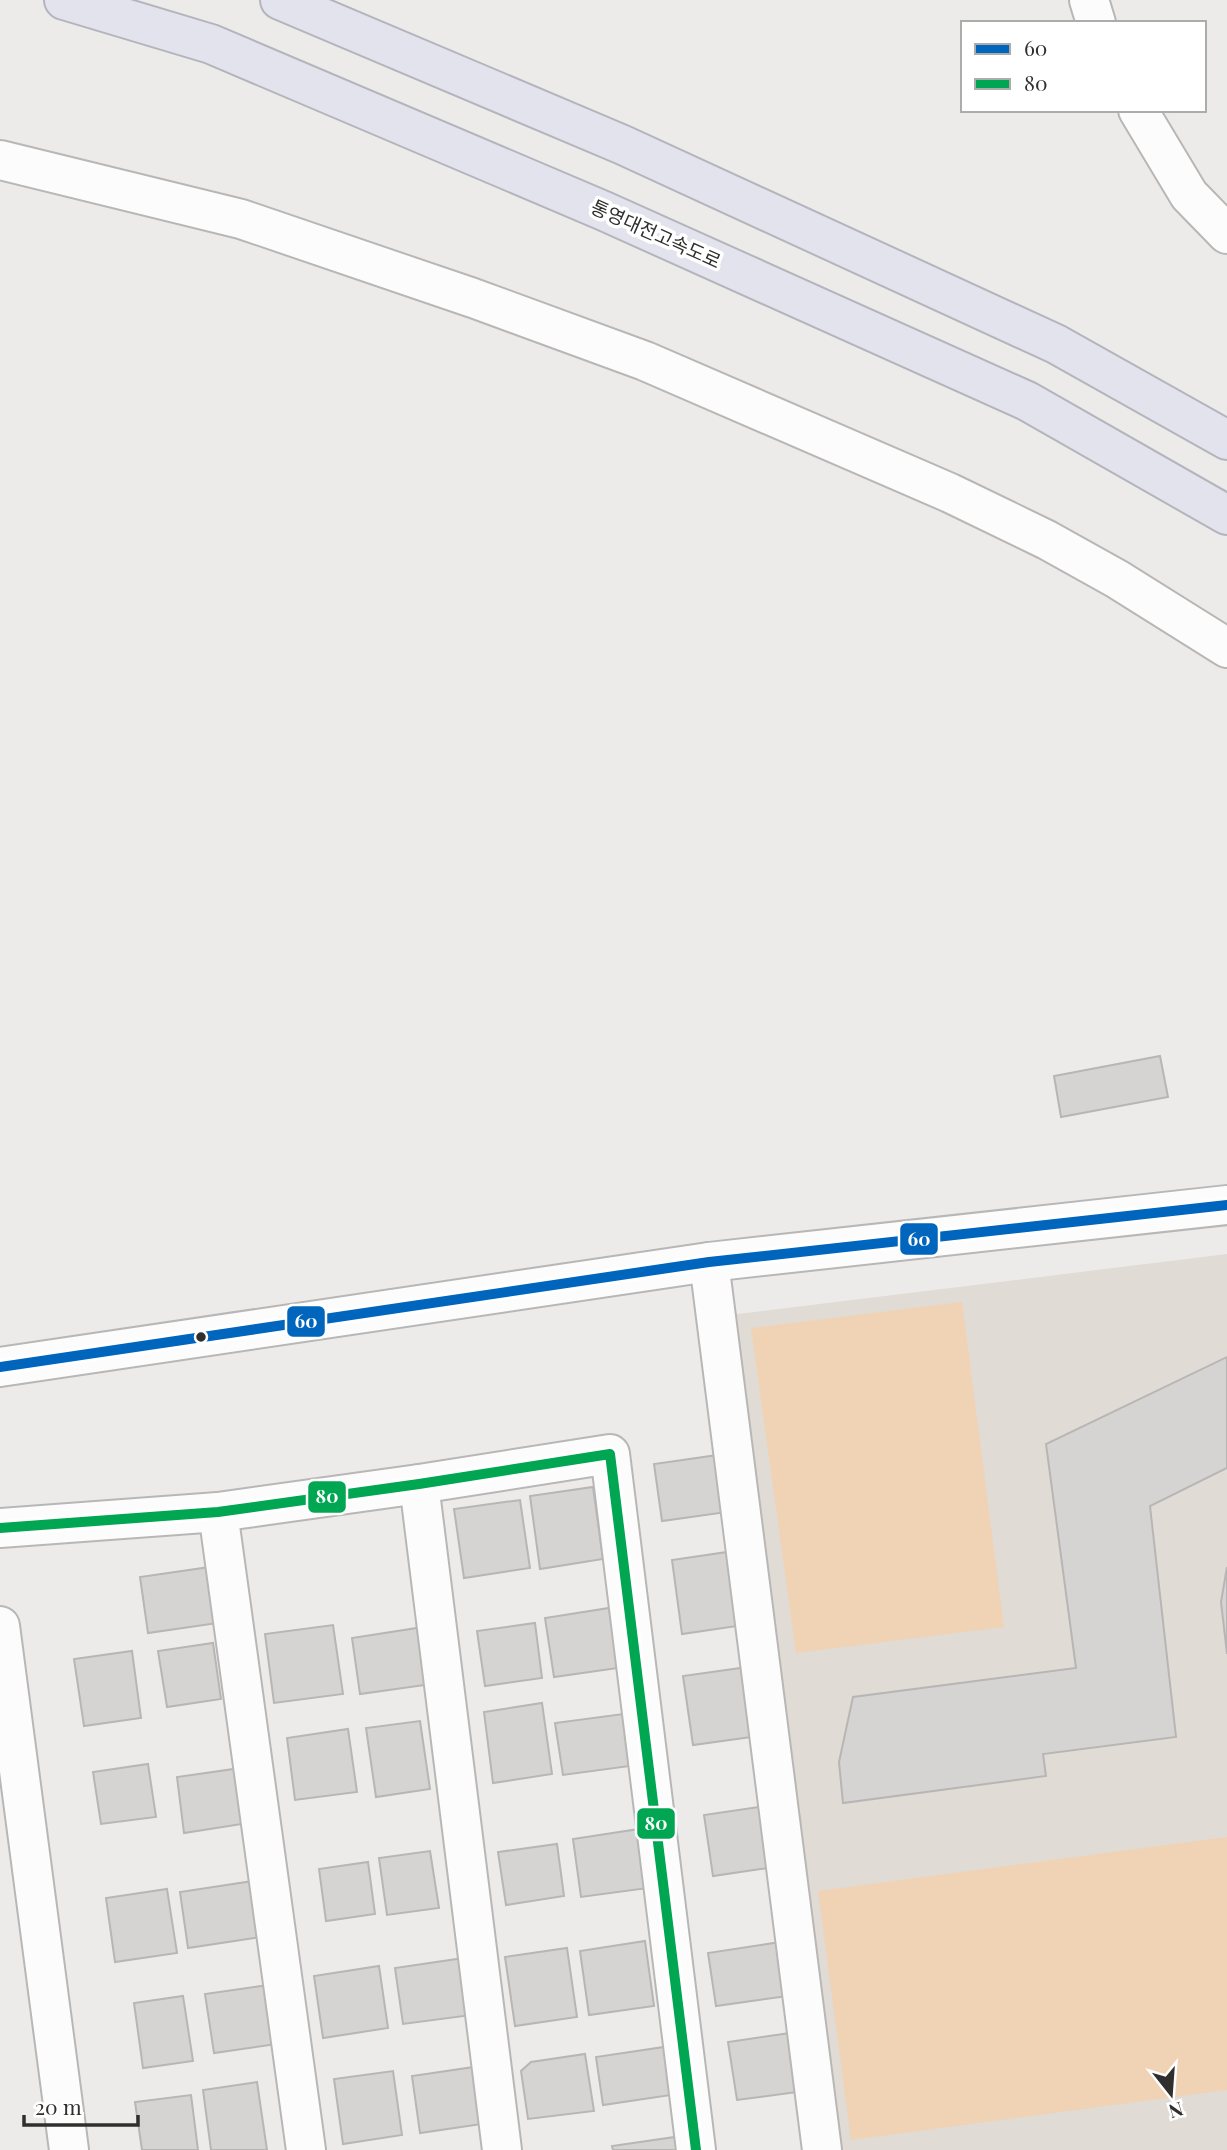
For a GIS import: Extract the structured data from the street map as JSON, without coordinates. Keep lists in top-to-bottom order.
{
  "streets": {
    "highway": ["통영대전고속도로"]
  },
  "lines": ["transit line 60", "transit line 80"],
  "legend": ["60", "80"],
  "scale_bar": "20 m",
  "north": "bottom"
}
